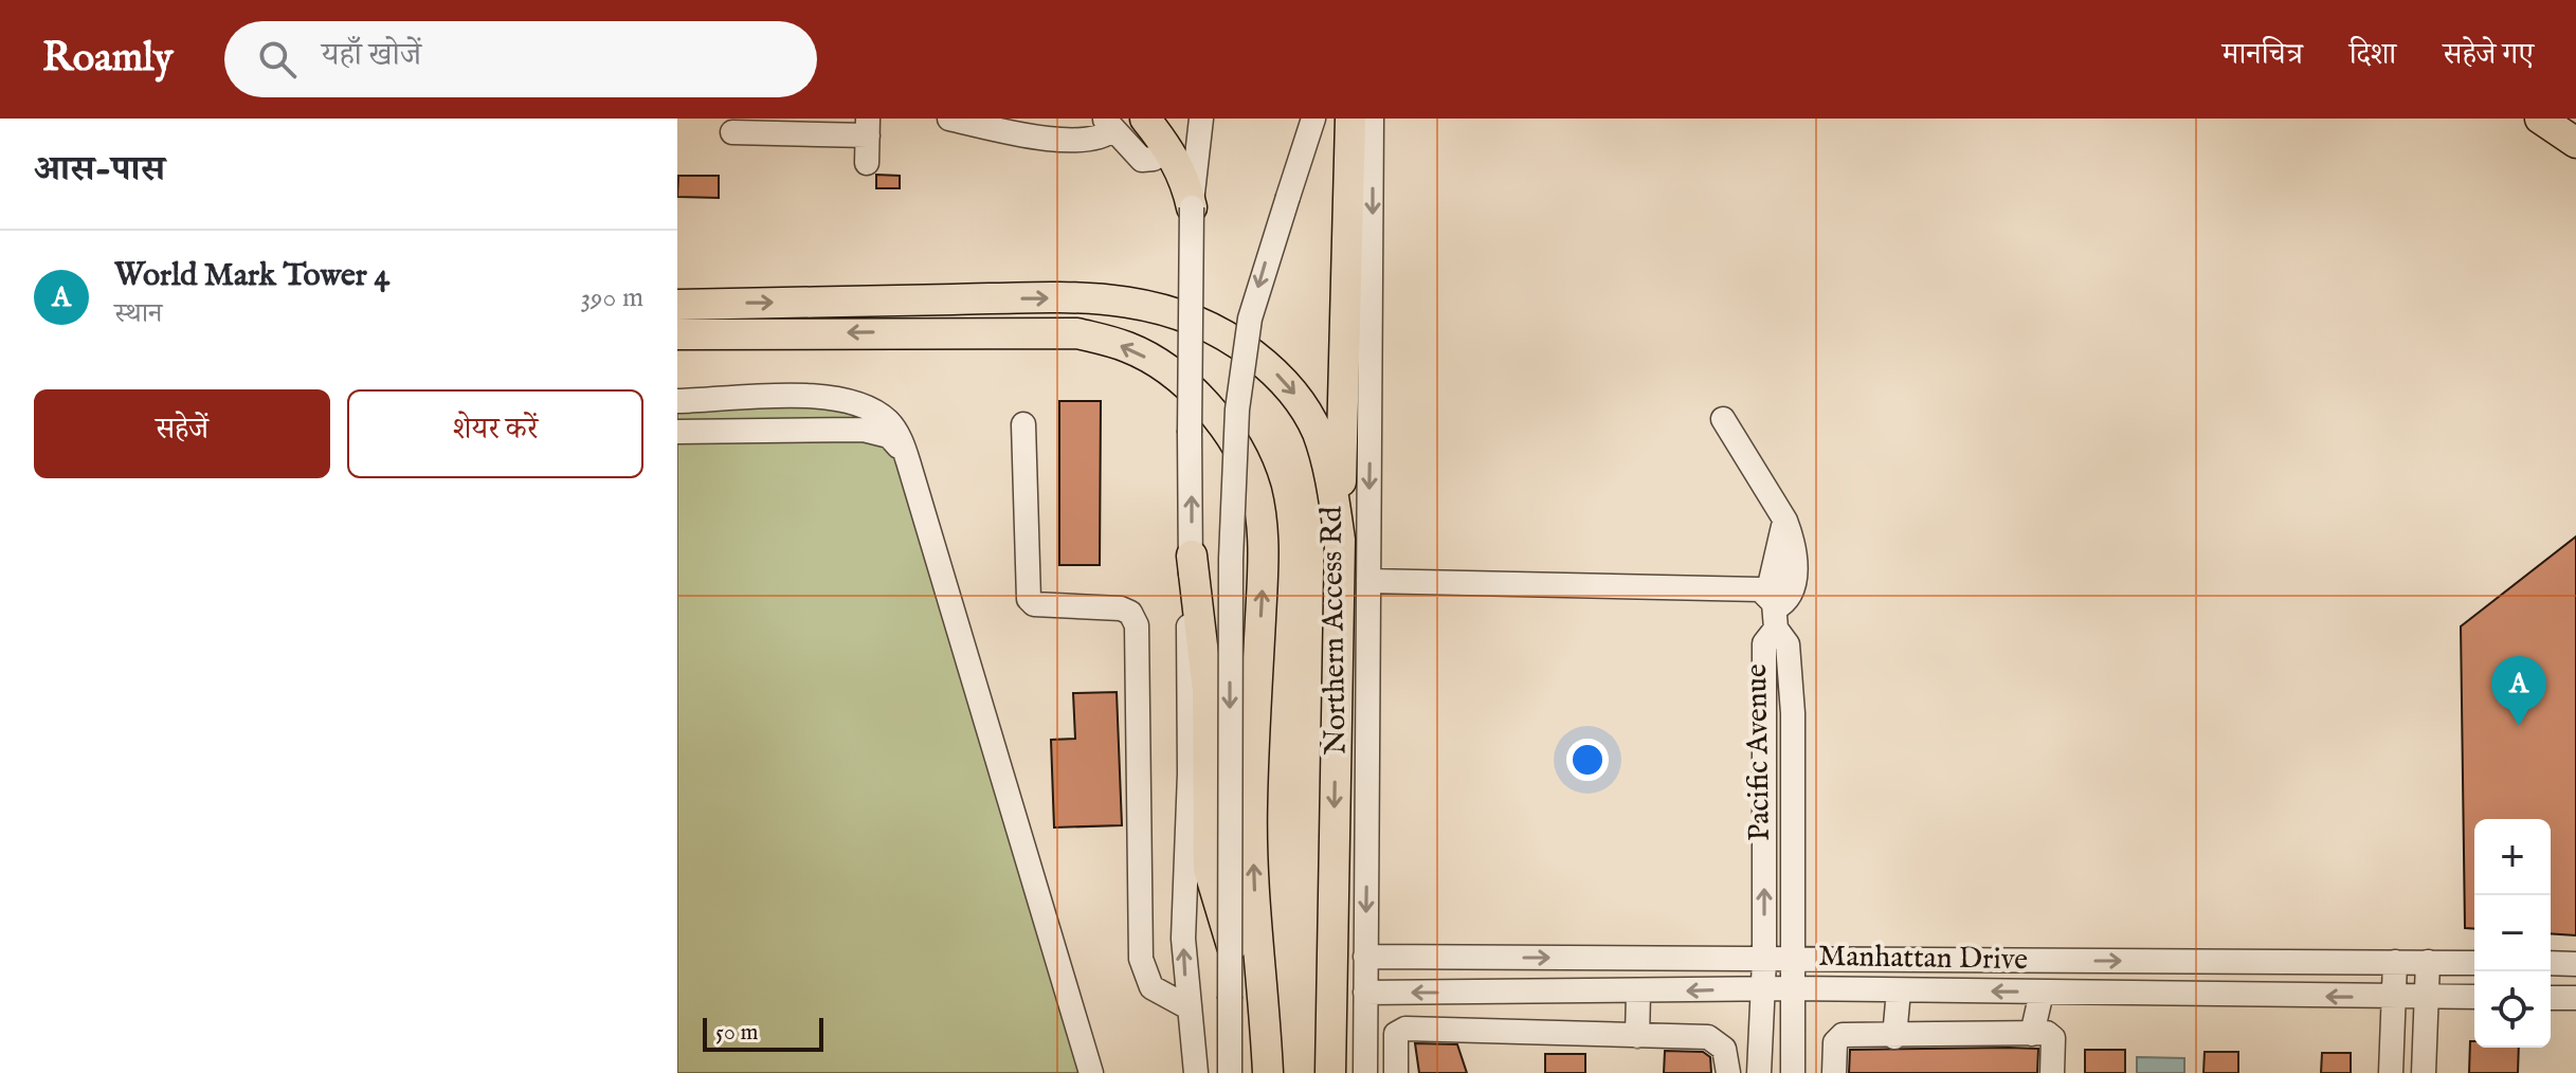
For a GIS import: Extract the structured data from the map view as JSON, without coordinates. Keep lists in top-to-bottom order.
{
  "streets": {
    "main road": ["Northern Access Rd"],
    "street": ["Pacific Avenue", "Manhattan Drive"]
  },
  "crossings": [
    ["Pacific Avenue", "Manhattan Drive"]
  ],
  "scale_bar": "50 m",
  "page": {
    "header": "Roamly",
    "search": "यहाँ खोजें",
    "nav": ["मानचित्र", "दिशा", "सहेजे गए"],
    "heading": "आस-पास",
    "list": [
      {
        "mark": "A",
        "name": "World Mark Tower 4",
        "note": "स्थान",
        "value": "390 m"
      }
    ],
    "buttons": ["सहेजें", "शेयर करें"],
    "pins": "A",
    "map_buttons": ["+", "−"],
    "scale": "50 m"
  }
}
